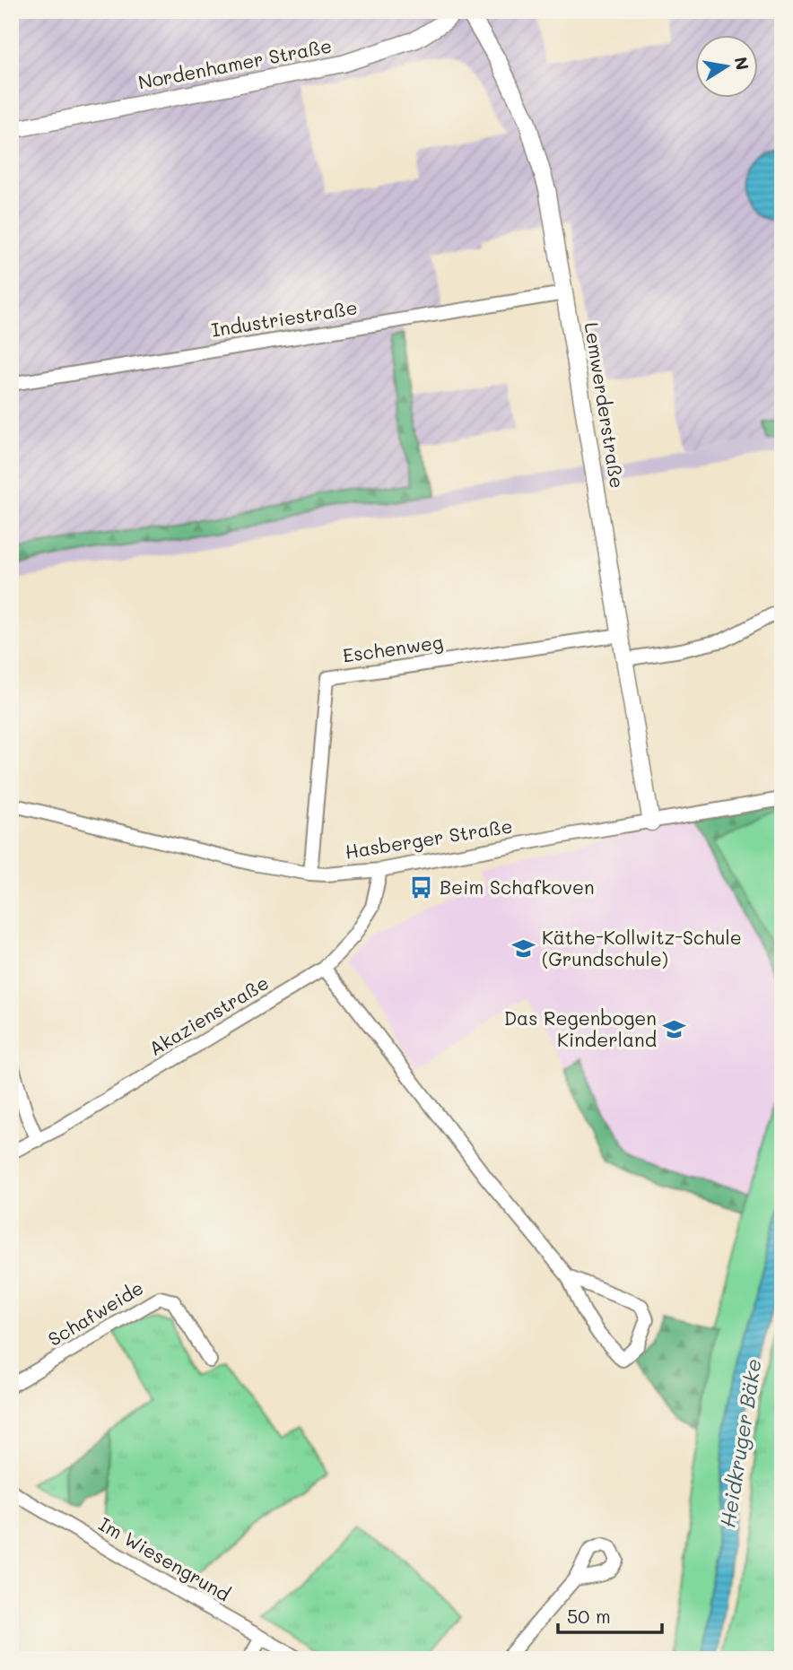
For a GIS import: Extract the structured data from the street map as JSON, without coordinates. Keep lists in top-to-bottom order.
{
  "streets": {
    "street": [
      "Nordenhamer Straße",
      "Industriestraße",
      "Lemwerderstraße",
      "Eschenweg",
      "Hasberger Straße",
      "Akazienstraße",
      "Schafweide",
      "Im Wiesengrund"
    ]
  },
  "crossings": [
    ["Industriestraße", "Lemwerderstraße"],
    ["Lemwerderstraße", "Eschenweg"],
    ["Lemwerderstraße", "Hasberger Straße"],
    ["Eschenweg", "Hasberger Straße"],
    ["Hasberger Straße", "Akazienstraße"]
  ],
  "water": ["Heidkruger Bäke"],
  "places": {
    "bus stop": ["Beim Schafkoven"],
    "school or university": ["Käthe-Kollwitz-Schule (Grundschule)", "Das Regenbogen Kinderland"]
  },
  "scale_bar": "50 m",
  "north": "right"
}
